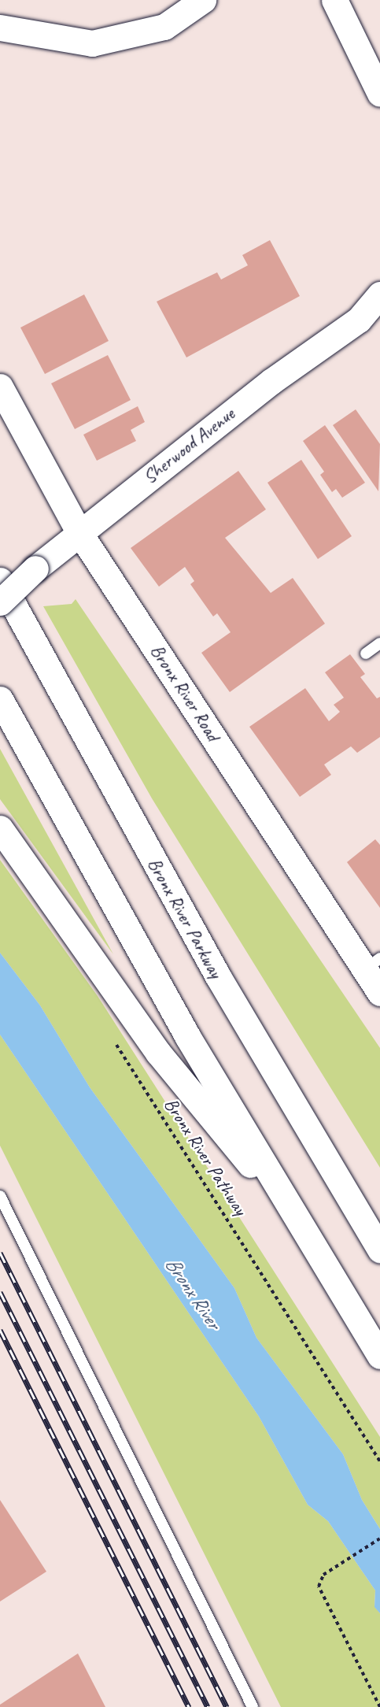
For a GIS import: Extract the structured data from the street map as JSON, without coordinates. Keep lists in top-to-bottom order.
{
  "streets": {
    "main road": ["Sherwood Avenue", "Bronx River Road", "Bronx River Parkway"],
    "path": ["Bronx River Pathway"]
  },
  "crossings": [
    ["Sherwood Avenue", "Bronx River Road"]
  ],
  "water": ["Bronx River"]
}
